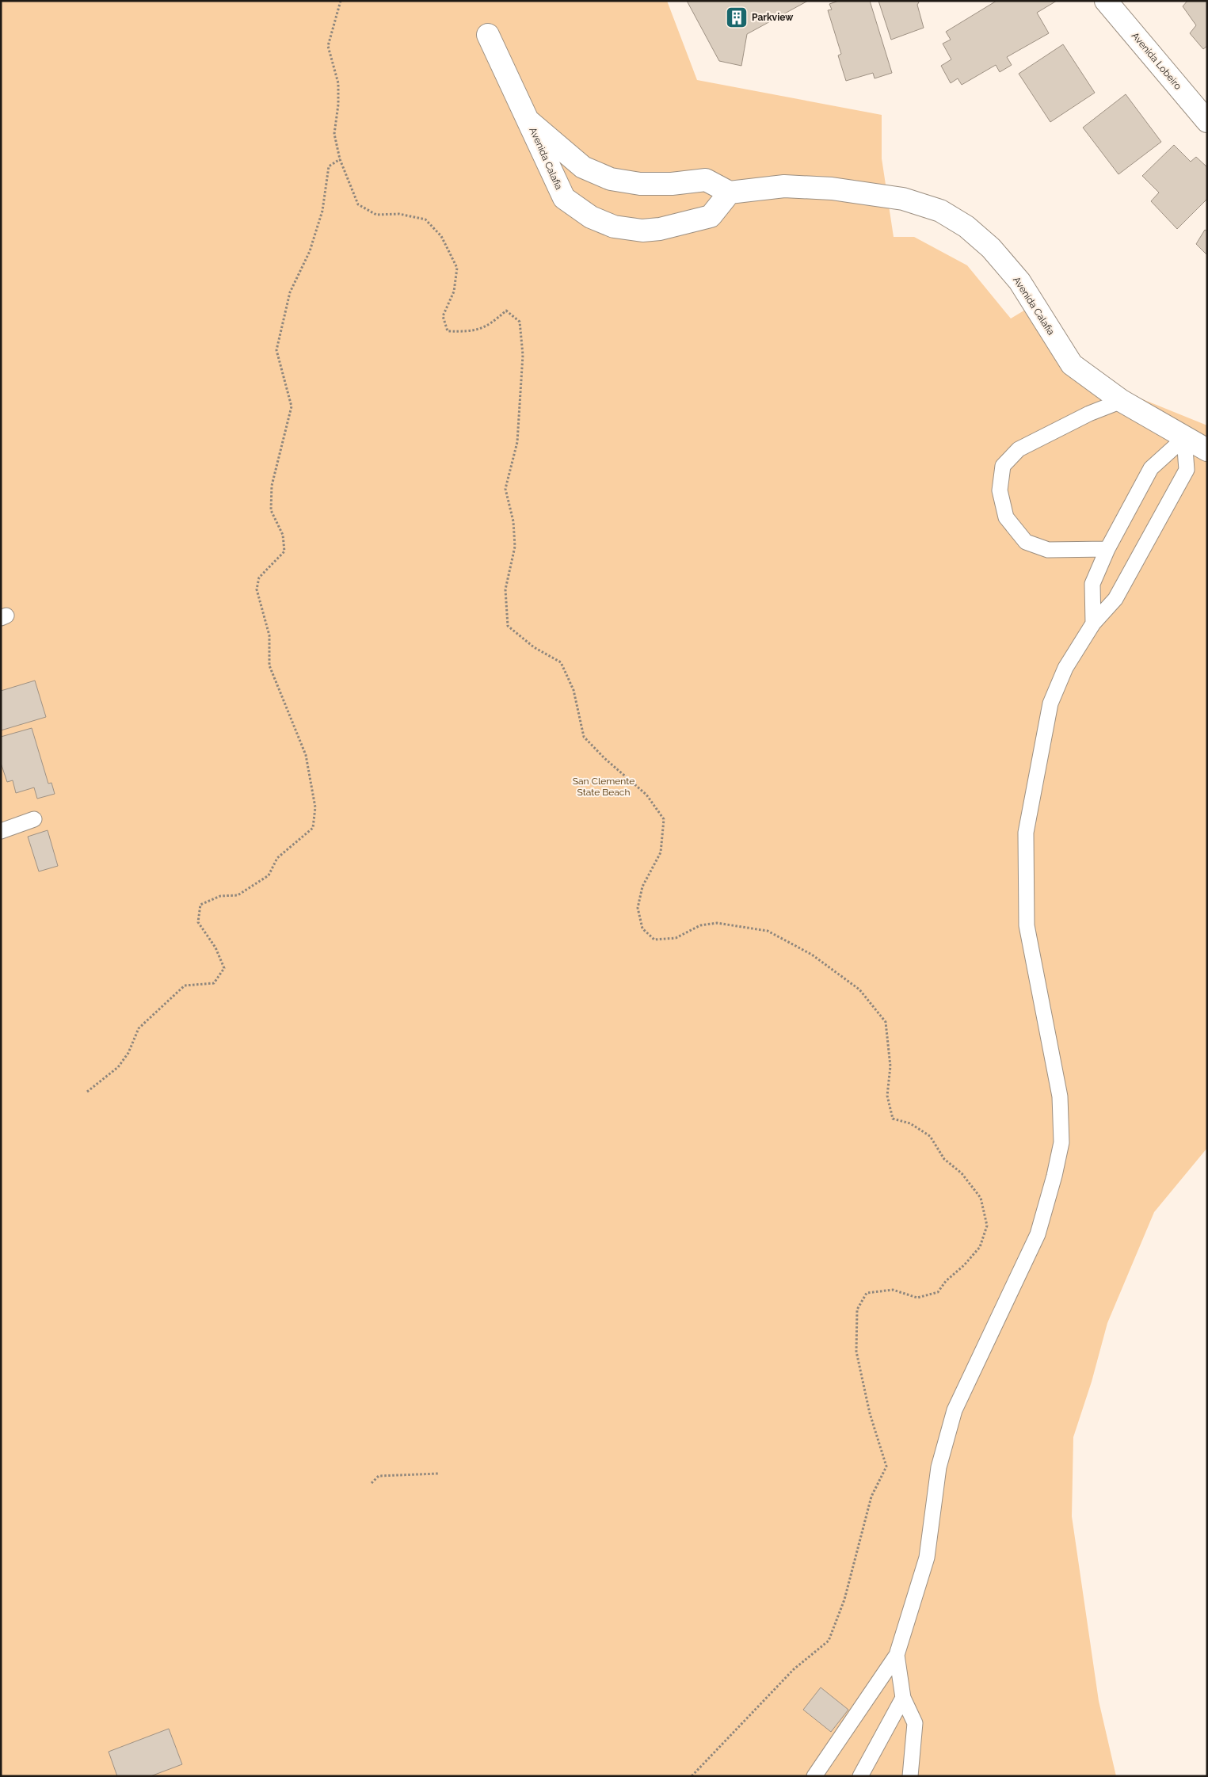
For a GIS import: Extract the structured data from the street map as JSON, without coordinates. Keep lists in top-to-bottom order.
{
  "streets": {
    "street": ["Avenida Lobeiro", "Avenida Calafia"]
  },
  "parks": ["San Clemente State Beach"],
  "places": {
    "building": ["Parkview"]
  }
}
